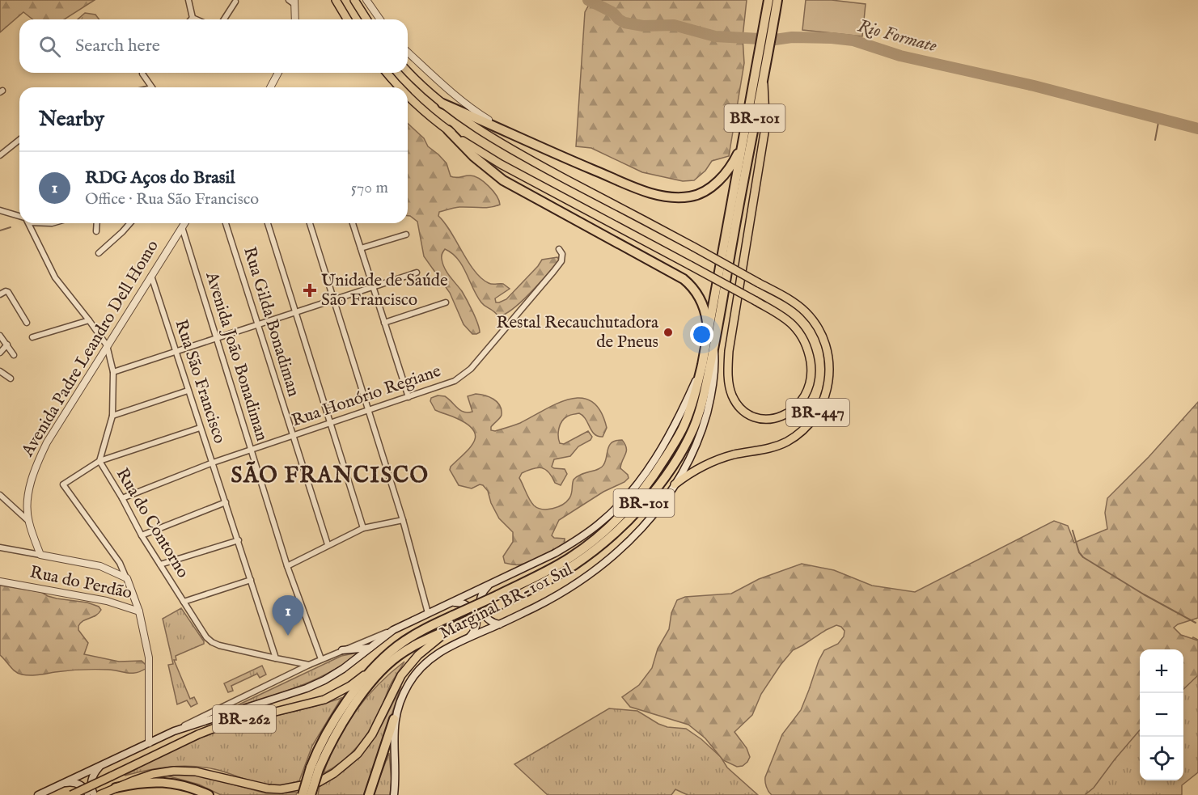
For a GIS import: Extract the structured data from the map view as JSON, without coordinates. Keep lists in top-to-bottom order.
{
  "streets": {
    "highway": ["BR-101"],
    "main road": ["BR-447", "Marginal BR-101 Sul", "BR-262"],
    "street": [
      "Rua Gilda Bonadiman",
      "Avenida Padre Leandro Dell Homo",
      "Avenida João Bonadiman",
      "Rua São Francisco",
      "Rua Honório Regiane",
      "Rua do Contorno",
      "Rua do Perdão"
    ]
  },
  "crossings": [
    ["BR-101", "BR-447"],
    ["BR-101", "Marginal BR-101 Sul"],
    ["BR-101", "BR-262"],
    ["Rua Gilda Bonadiman", "Rua Honório Regiane"],
    ["Avenida Padre Leandro Dell Homo", "Avenida João Bonadiman"],
    ["Avenida Padre Leandro Dell Homo", "Rua São Francisco"],
    ["Avenida Padre Leandro Dell Homo", "Rua do Contorno"],
    ["Avenida João Bonadiman", "Rua Honório Regiane"],
    ["Rua São Francisco", "Rua Honório Regiane"],
    ["Rua São Francisco", "Rua do Contorno"],
    ["Rua Honório Regiane", "Rua do Contorno"],
    ["BR-447", "Marginal BR-101 Sul"]
  ],
  "districts": ["SÃO FRANCISCO"],
  "water": ["Rio Formate"],
  "places": {
    "health": ["Unidade de Saúde São Francisco"],
    "other": ["Restal Recauchutadora de Pneus"]
  },
  "page": {
    "search": "Search here",
    "heading": "Nearby",
    "list": [
      {
        "mark": "1",
        "name": "RDG Aços do Brasil",
        "note": "Office · Rua São Francisco",
        "value": "570 m"
      }
    ],
    "pins": "1",
    "map_buttons": ["+", "−"]
  }
}
